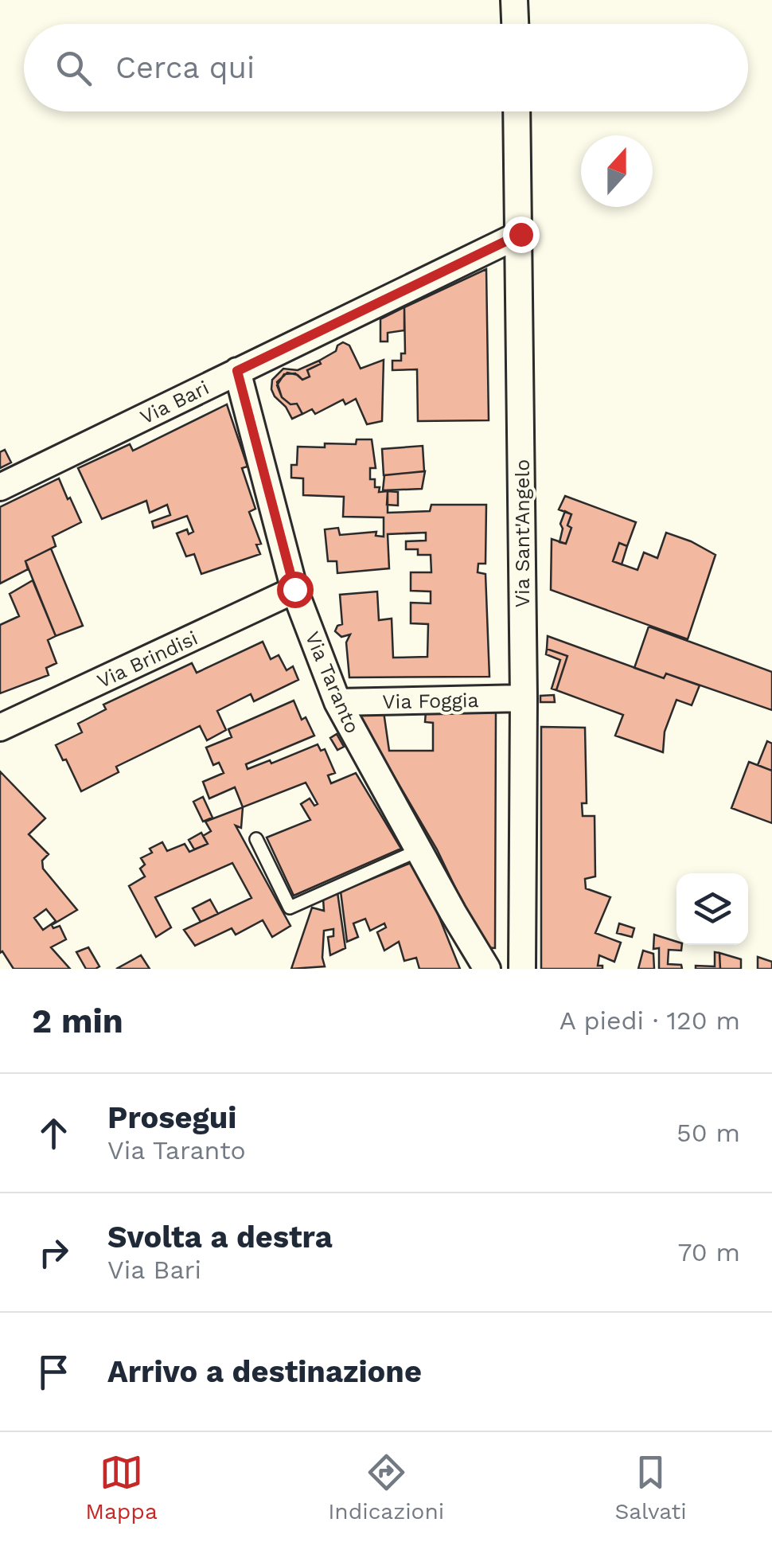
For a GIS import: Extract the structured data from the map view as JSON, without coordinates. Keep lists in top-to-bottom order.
{
  "streets": {
    "street": [
      "Via Bari",
      "Via Sant'Angelo",
      "Via Brindisi",
      "Via Taranto",
      "Via Foggia"
    ]
  },
  "crossings": [
    ["Via Bari", "Via Sant'Angelo"],
    ["Via Bari", "Via Taranto"],
    ["Via Sant'Angelo", "Via Foggia"],
    ["Via Brindisi", "Via Taranto"],
    ["Via Taranto", "Via Foggia"]
  ],
  "north": "top",
  "page": {
    "search": "Cerca qui",
    "heading": ["2 min", "A piedi · 120 m"],
    "list": [
      ["Prosegui", "Via Taranto", "50 m"],
      ["Svolta a destra", "Via Bari", "70 m"],
      "Arrivo a destinazione"
    ],
    "nav": ["Mappa", "Indicazioni", "Salvati"]
  }
}
